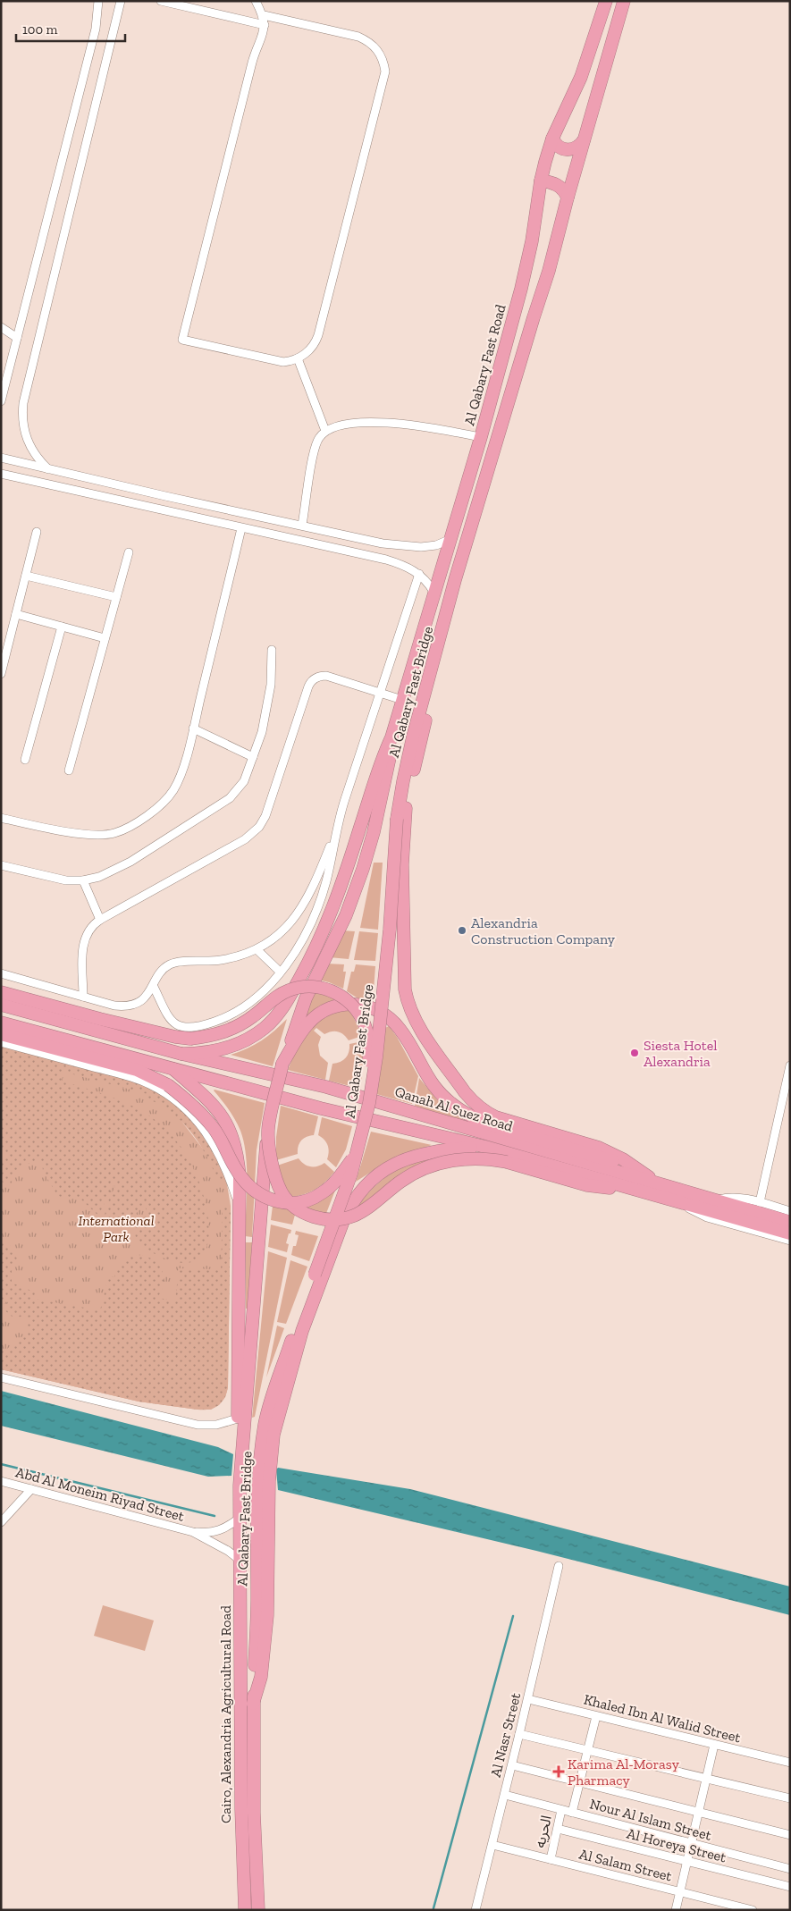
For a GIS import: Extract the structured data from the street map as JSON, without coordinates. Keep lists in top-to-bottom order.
{
  "streets": {
    "highway": [
      "Al Qabary Fast Road",
      "Al Qabary Fast Bridge",
      "Qanah Al Suez Road",
      "Cairo, Alexandria Agricultural Road"
    ],
    "street": [
      "Abd Al Moneim Riyad Street",
      "Khaled Ibn Al Walid Street",
      "Al Nasr Street",
      "Nour Al Islam Street",
      "الحريه",
      "Al Horeya Street",
      "Al Salam Street"
    ]
  },
  "crossings": [
    ["Al Qabary Fast Road", "Al Qabary Fast Bridge"],
    ["Al Qabary Fast Bridge", "Abd Al Moneim Riyad Street"],
    ["Al Qabary Fast Bridge", "Cairo, Alexandria Agricultural Road"],
    ["Abd Al Moneim Riyad Street", "Cairo, Alexandria Agricultural Road"],
    ["Khaled Ibn Al Walid Street", "Al Nasr Street"],
    ["Al Nasr Street", "Nour Al Islam Street"],
    ["Al Nasr Street", "Al Salam Street"],
    ["Nour Al Islam Street", "الحريه"],
    ["الحريه", "Al Horeya Street"],
    ["الحريه", "Al Salam Street"]
  ],
  "parks": ["International Park"],
  "places": {
    "other": ["Alexandria Construction Company", "Siesta Hotel Alexandria"],
    "health": ["Karima Al-Morasy Pharmacy"]
  },
  "scale_bar": "100 m"
}
